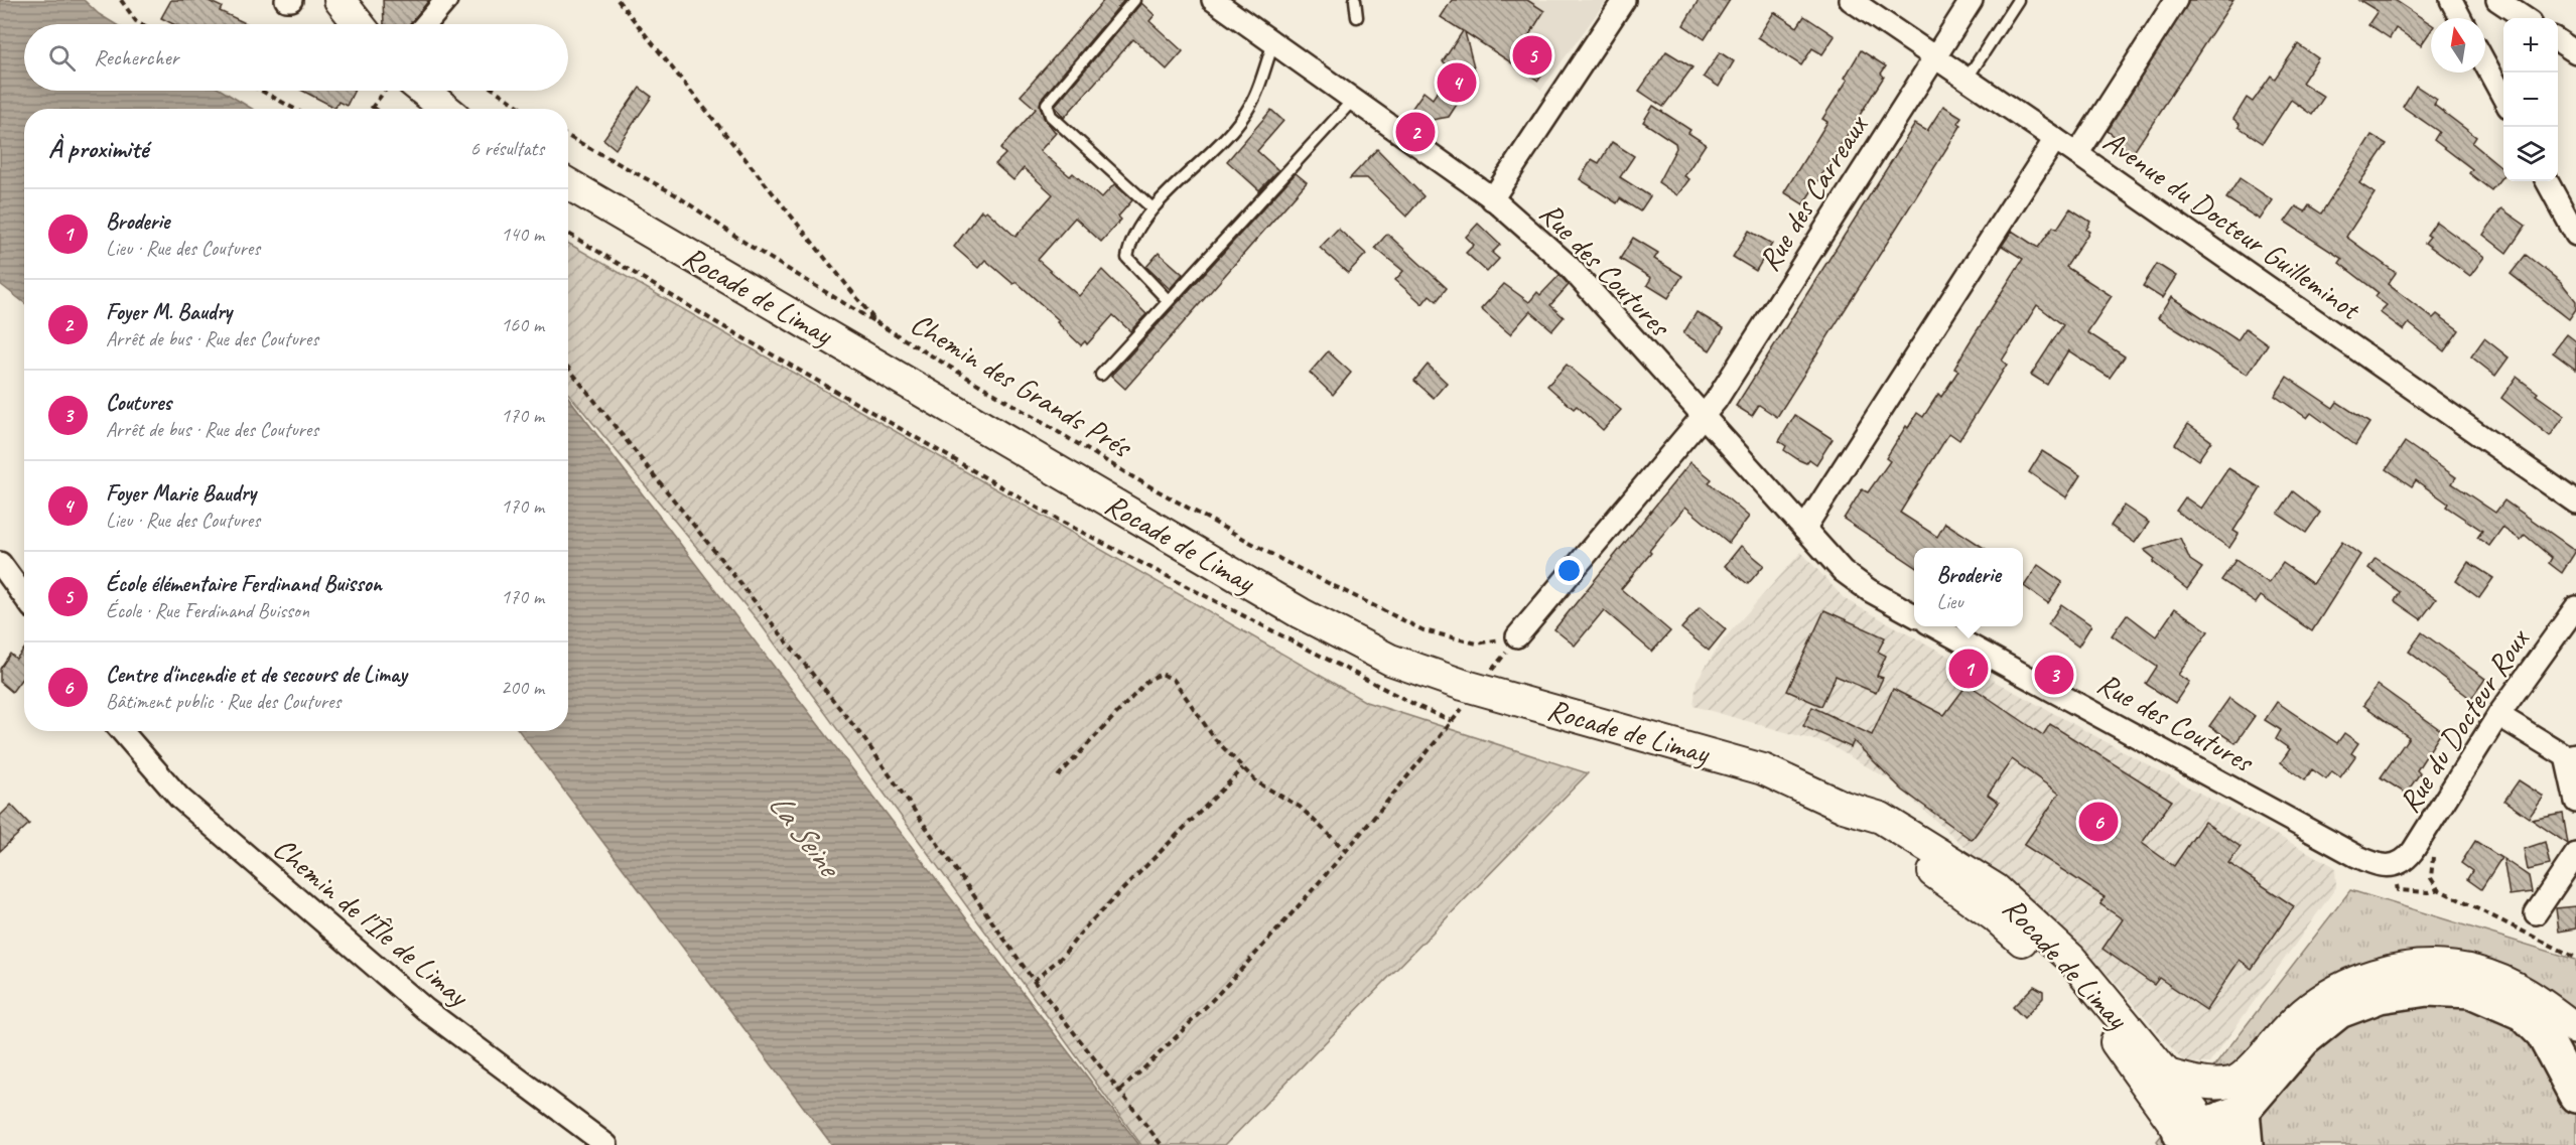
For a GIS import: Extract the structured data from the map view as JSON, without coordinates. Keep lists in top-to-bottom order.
{
  "streets": {
    "main road": ["Rocade de Limay"],
    "street": [
      "Rue des Carreaux",
      "Avenue du Docteur Guilleminot",
      "Rue des Coutures",
      "Rue du Docteur Roux",
      "Chemin de l'Île de Limay"
    ],
    "path": ["Chemin des Grands Prés"]
  },
  "crossings": [
    ["Rue des Carreaux", "Avenue du Docteur Guilleminot"],
    ["Rue des Carreaux", "Rue des Coutures"],
    ["Rue des Carreaux", "Chemin des Grands Prés"],
    ["Rue des Coutures", "Rue du Docteur Roux"]
  ],
  "water": ["La Seine"],
  "north": "top",
  "page": {
    "map_buttons": ["+", "−"],
    "search": "Rechercher",
    "pins": [
      "5",
      "4",
      "2",
      "1",
      "3",
      "6"
    ],
    "heading": ["À proximité", "6 résultats"],
    "list": [
      {
        "mark": "1",
        "name": "Broderie",
        "note": "Lieu · Rue des Coutures",
        "value": "140 m"
      },
      {
        "mark": "2",
        "name": "Foyer M. Baudry",
        "note": "Arrêt de bus · Rue des Coutures",
        "value": "160 m"
      },
      {
        "mark": "3",
        "name": "Coutures",
        "note": "Arrêt de bus · Rue des Coutures",
        "value": "170 m"
      },
      {
        "mark": "4",
        "name": "Foyer Marie Baudry",
        "note": "Lieu · Rue des Coutures",
        "value": "170 m"
      },
      {
        "mark": "5",
        "name": "École élémentaire Ferdinand Buisson",
        "note": "École · Rue Ferdinand Buisson",
        "value": "170 m"
      },
      {
        "mark": "6",
        "name": "Centre d'incendie et de secours de Limay",
        "note": "Bâtiment public · Rue des Coutures",
        "value": "200 m"
      }
    ],
    "popup": ["Broderie", "Lieu"]
  }
}
